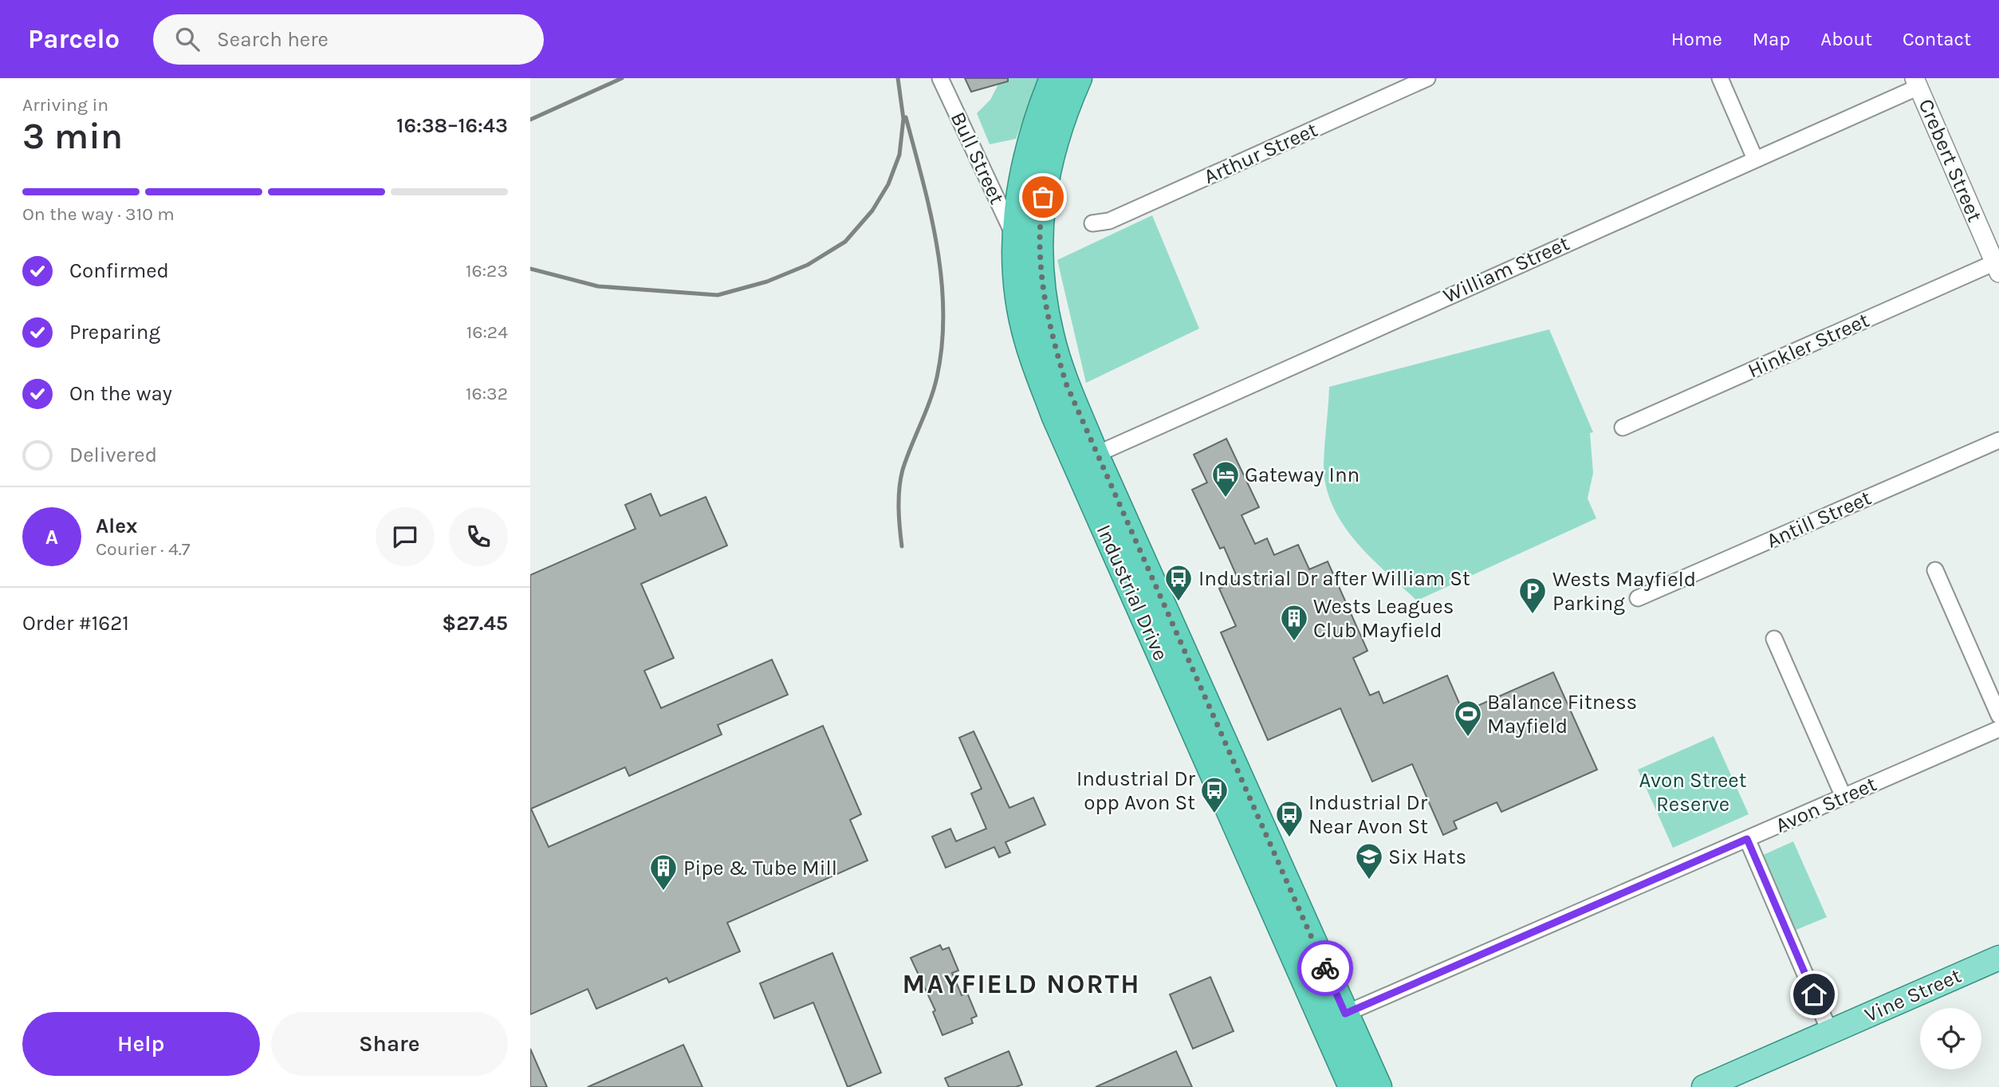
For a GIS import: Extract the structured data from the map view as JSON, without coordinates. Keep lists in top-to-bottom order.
{
  "streets": {
    "highway": ["Industrial Drive"],
    "main road": ["Vine Street"],
    "street": [
      "Arthur Street",
      "Bull Street",
      "Crebert Street",
      "William Street",
      "Hinkler Street",
      "Antill Street",
      "Avon Street"
    ]
  },
  "crossings": [
    ["Bull Street", "Industrial Drive"],
    ["Crebert Street", "William Street"],
    ["Crebert Street", "Hinkler Street"],
    ["William Street", "Industrial Drive"],
    ["Industrial Drive", "Avon Street"]
  ],
  "districts": ["MAYFIELD NORTH"],
  "parks": ["Avon Street Reserve"],
  "places": {
    "hotel": ["Gateway Inn"],
    "bus stop": ["Industrial Dr after William St", "Industrial Dr opp Avon St", "Industrial Dr Near Avon St"],
    "parking": ["Wests Mayfield Parking"],
    "building": ["Wests Leagues Club Mayfield", "Pipe & Tube Mill"],
    "sports": ["Balance Fitness Mayfield"],
    "school or university": ["Six Hats"]
  },
  "page": {
    "header": "Parcelo",
    "search": "Search here",
    "nav": [
      "Home",
      "Map",
      "About",
      "Contact"
    ],
    "heading": ["3 min", "Arriving in", "16:38–16:43"],
    "panel": [
      "Alex",
      "Courier · 4.7",
      "Order #1621",
      "$27.45"
    ],
    "bar": "On the way · 310 m",
    "list": [
      ["Confirmed", "16:23"],
      ["Preparing", "16:24"],
      ["On the way", "16:32"],
      "Delivered"
    ],
    "round": "A",
    "buttons": ["Help", "Share"]
  }
}
